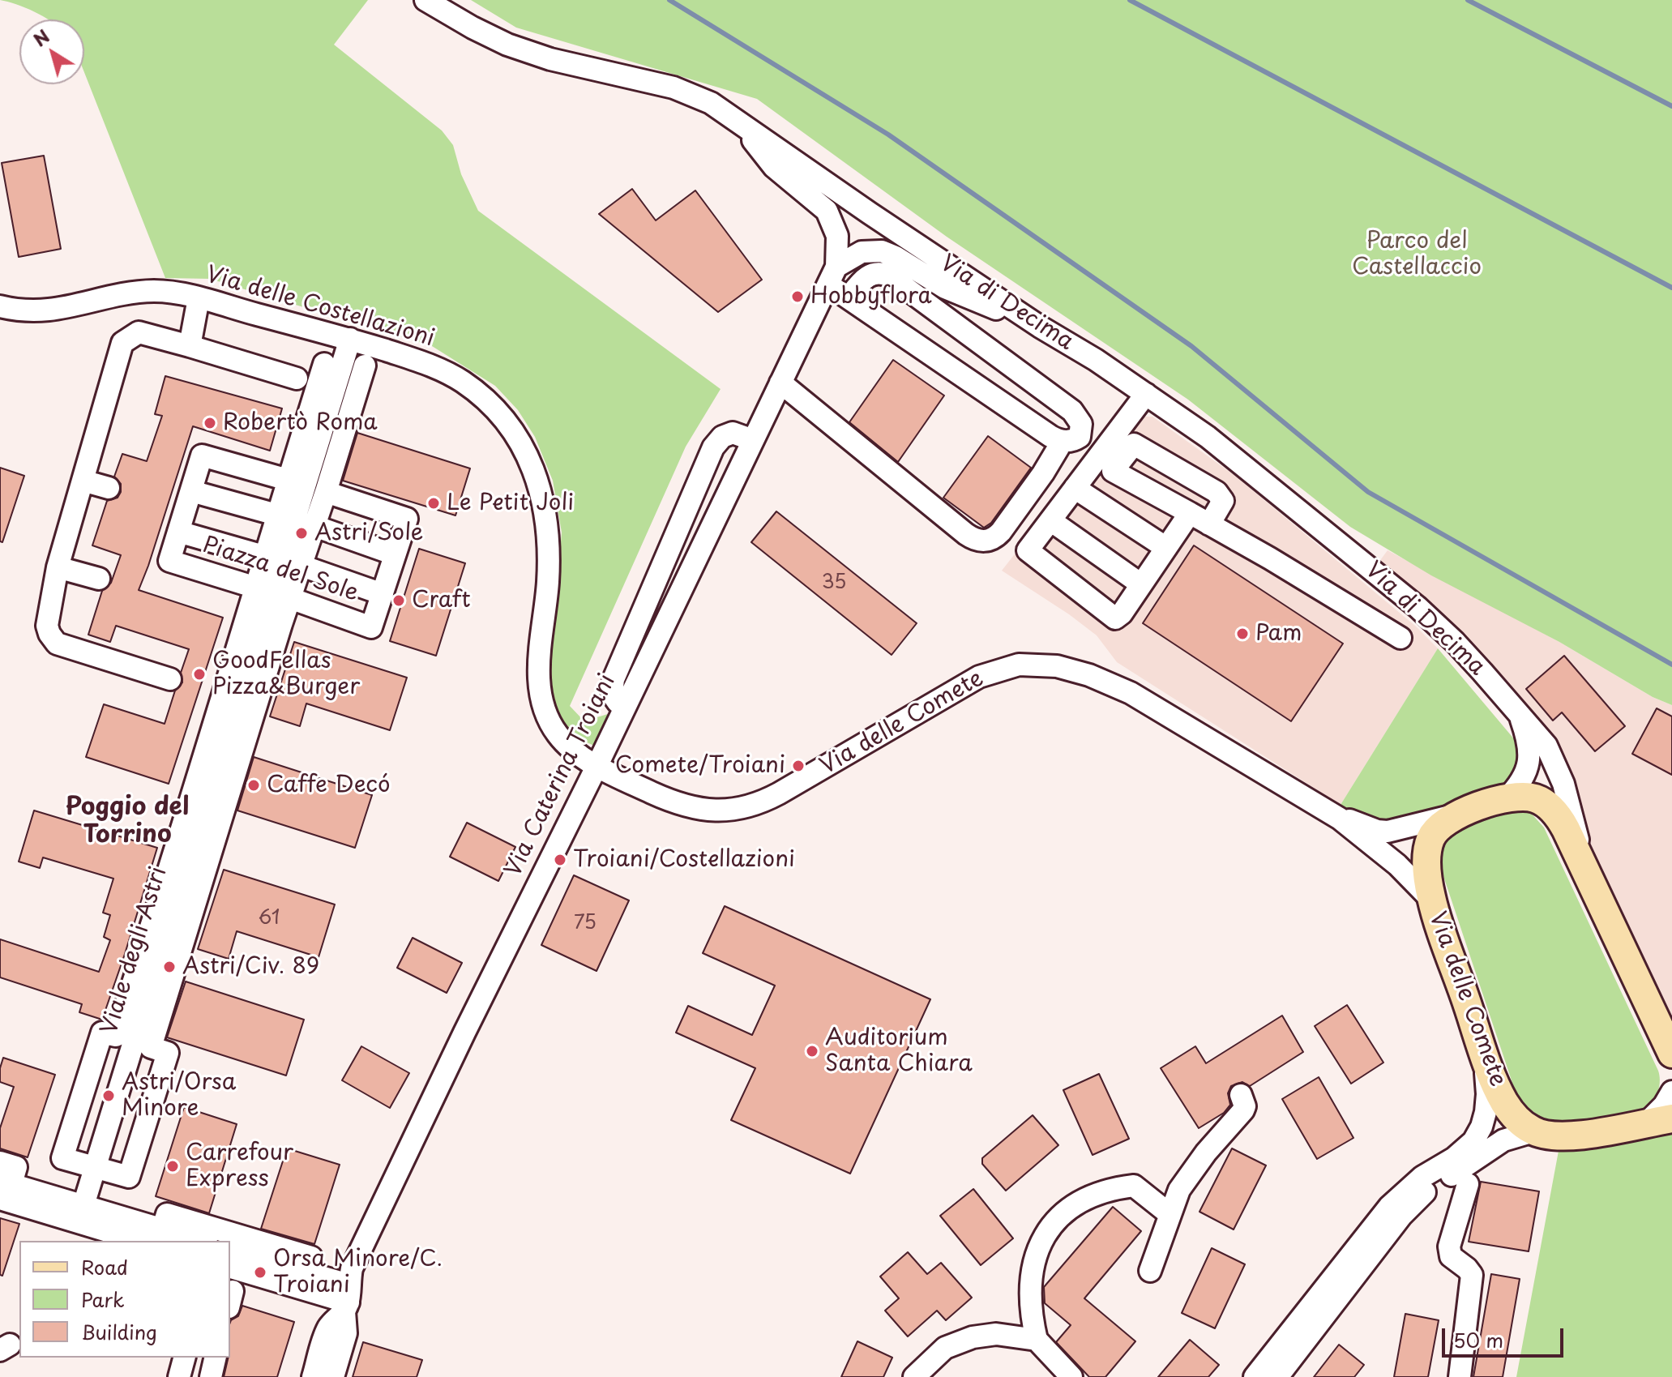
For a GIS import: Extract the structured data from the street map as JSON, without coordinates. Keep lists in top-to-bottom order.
{
  "streets": {
    "main road": ["Via di Decima", "Via delle Comete"],
    "street": [
      "Via delle Costellazioni",
      "Piazza del Sole",
      "Via Caterina Troiani",
      "Viale degli Astri"
    ]
  },
  "crossings": [
    ["Via di Decima", "Via Caterina Troiani"],
    ["Via delle Costellazioni", "Via delle Comete"],
    ["Via delle Costellazioni", "Via Caterina Troiani"],
    ["Via delle Costellazioni", "Viale degli Astri"],
    ["Piazza del Sole", "Viale degli Astri"],
    ["Via delle Comete", "Via Caterina Troiani"]
  ],
  "districts": ["Poggio del Torrino"],
  "parks": ["Parco del Castellaccio"],
  "places": [
    "Hobbyflora",
    "Robertò Roma",
    "Le Petit Joli",
    "Astri/Sole",
    "Craft",
    "Pam",
    "GoodFellas Pizza&Burger",
    "Comete/Troiani",
    "Caffe Decó",
    "Troiani/Costellazioni",
    "Astri/Civ. 89",
    "Auditorium Santa Chiara",
    "Astri/Orsa Minore",
    "Carrefour Express",
    "Orsa Minore/C. Troiani"
  ],
  "house_numbers": ["35", "61", "75"],
  "legend": ["Road", "Park", "Building"],
  "scale_bar": "50 m",
  "north": "top left"
}
